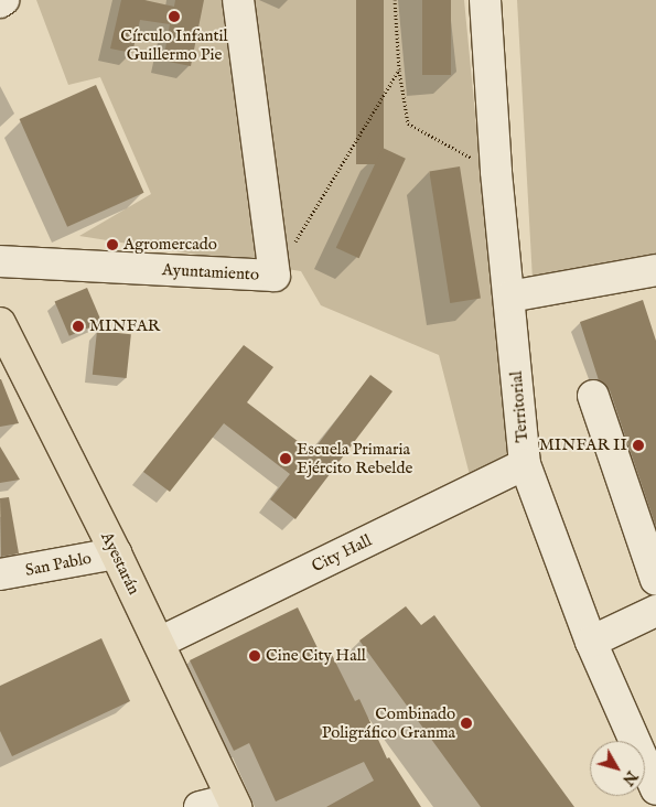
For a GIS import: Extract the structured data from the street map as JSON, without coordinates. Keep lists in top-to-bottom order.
{
  "streets": {
    "main road": ["Ayestarán"],
    "street": [
      "Ayuntamiento",
      "Territorial",
      "City Hall",
      "San Pablo"
    ]
  },
  "crossings": [
    ["Territorial", "City Hall"],
    ["City Hall", "Ayestarán"],
    ["Ayestarán", "San Pablo"]
  ],
  "places": [
    "Círculo Infantil Guillermo Pie",
    "Agromercado",
    "MINFAR",
    "MINFAR II",
    "Escuela Primaria Ejército Rebelde",
    "Cine City Hall",
    "Combinado Poligráfico Granma"
  ],
  "north": "bottom right"
}
